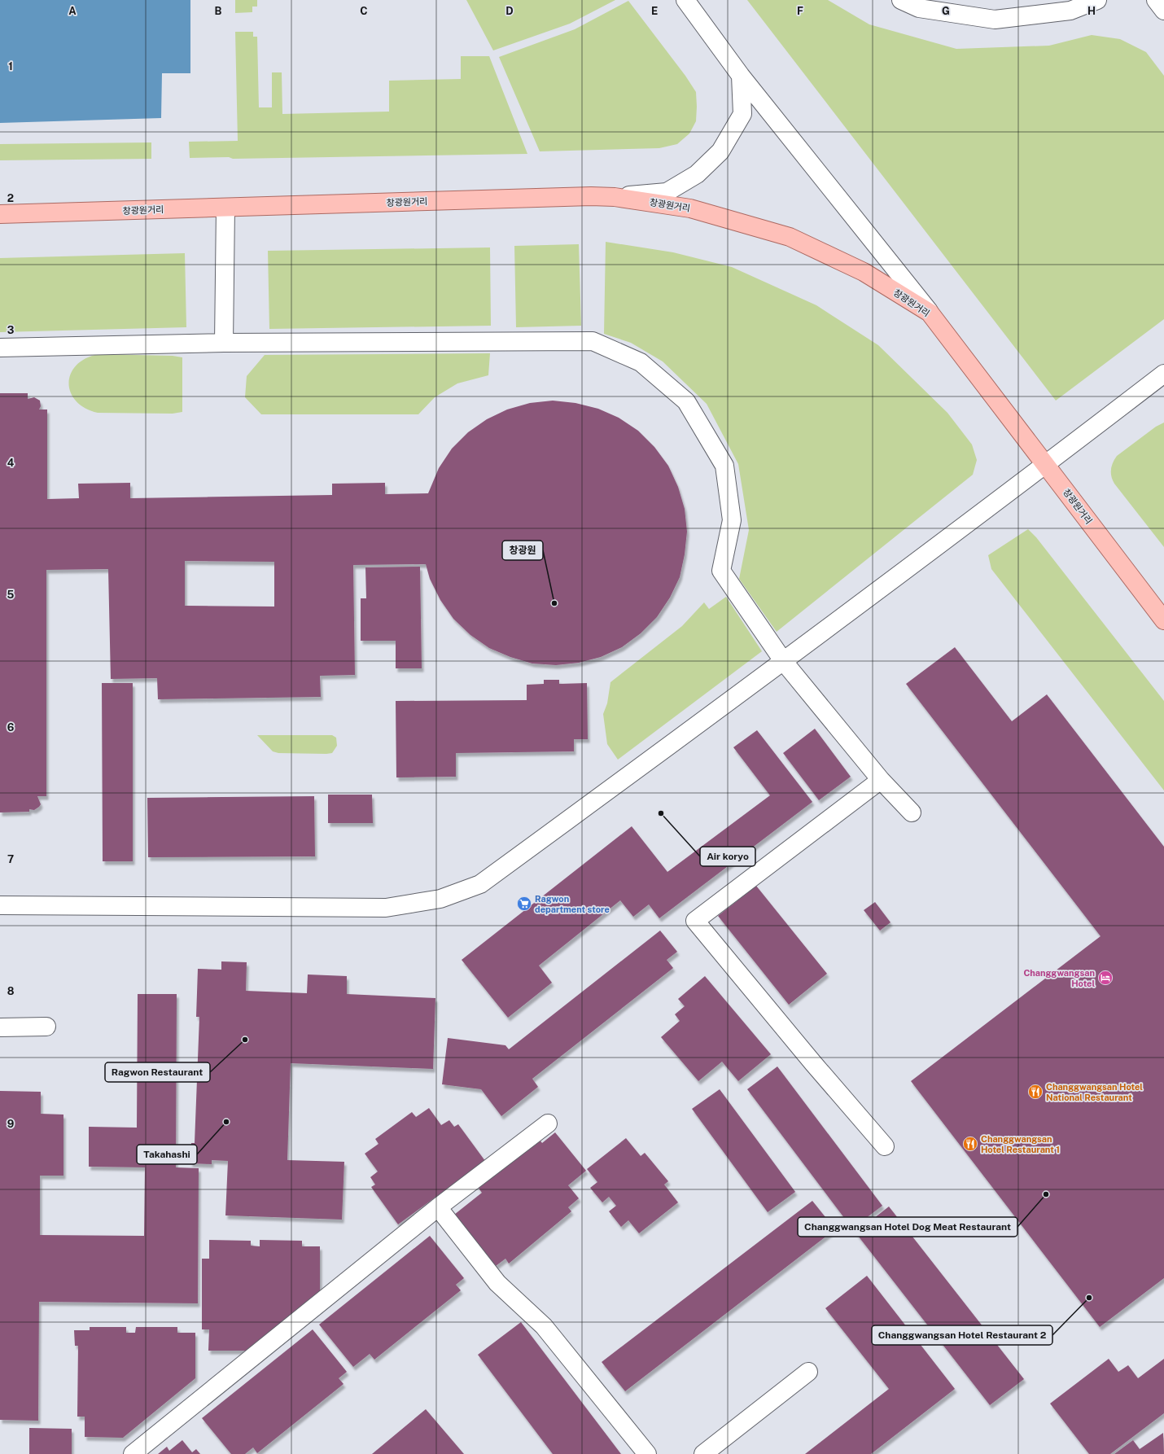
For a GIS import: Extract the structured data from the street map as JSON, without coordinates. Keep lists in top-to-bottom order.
{
  "streets": {
    "main road": ["창광원거리"]
  },
  "places": {
    "other": [
      "창광원",
      "Air koryo",
      "Ragwon Restaurant",
      "Takahashi",
      "Changgwangsan Hotel Dog Meat Restaurant",
      "Changgwangsan Hotel Restaurant 2"
    ],
    "supermarket": ["Ragwon department store"],
    "hotel": ["Changgwangsan Hotel"],
    "restaurant": ["Changgwangsan Hotel National Restaurant", "Changgwangsan Hotel Restaurant 1"]
  },
  "grid": {
    "columns": [
      "A",
      "B",
      "C",
      "D",
      "E",
      "F",
      "G",
      "H"
    ],
    "rows": [
      "1",
      "2",
      "3",
      "4",
      "5",
      "6",
      "7",
      "8",
      "9"
    ]
  }
}
